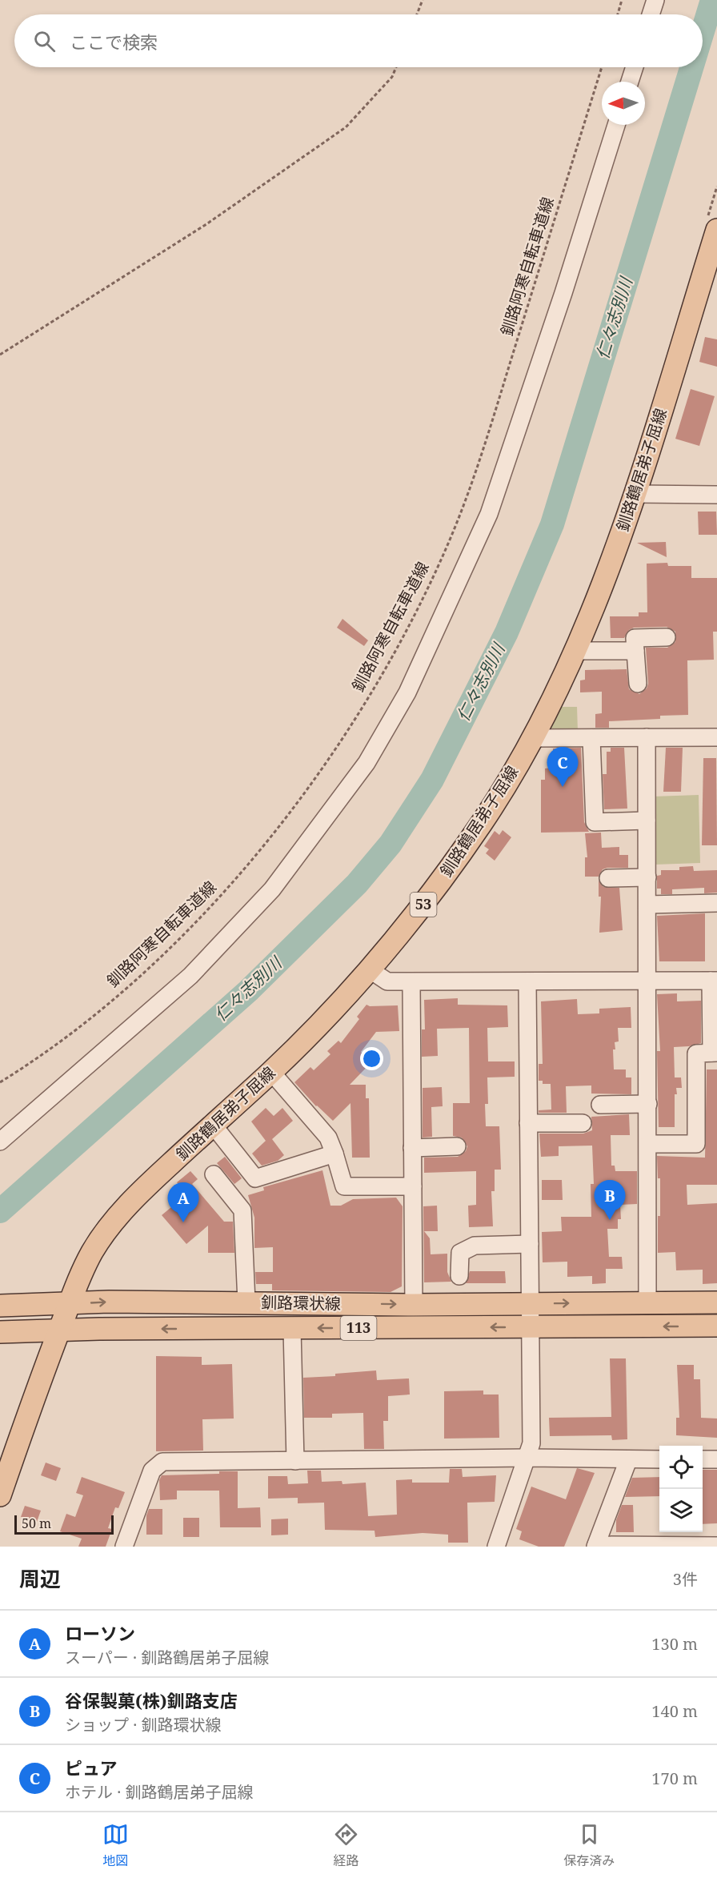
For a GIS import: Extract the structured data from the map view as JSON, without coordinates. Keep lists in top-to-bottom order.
{
  "streets": {
    "main road": [
      "釧路鶴居弟子屈線",
      "53",
      "釧路環状線",
      "113"
    ],
    "path": ["釧路阿寒自転車道線"]
  },
  "crossings": [
    ["釧路鶴居弟子屈線", "釧路環状線"]
  ],
  "water": ["仁々志別川"],
  "scale_bar": "50 m",
  "north": "left",
  "page": {
    "search": "ここで検索",
    "pins": ["C", "B", "A"],
    "scale": "50 m",
    "heading": ["周辺", "3件"],
    "list": [
      {
        "mark": "A",
        "name": "ローソン",
        "note": "スーパー · 釧路鶴居弟子屈線",
        "value": "130 m"
      },
      {
        "mark": "B",
        "name": "谷保製菓(株)釧路支店",
        "note": "ショップ · 釧路環状線",
        "value": "140 m"
      },
      {
        "mark": "C",
        "name": "ピュア",
        "note": "ホテル · 釧路鶴居弟子屈線",
        "value": "170 m"
      }
    ],
    "nav": ["地図", "経路", "保存済み"]
  }
}
